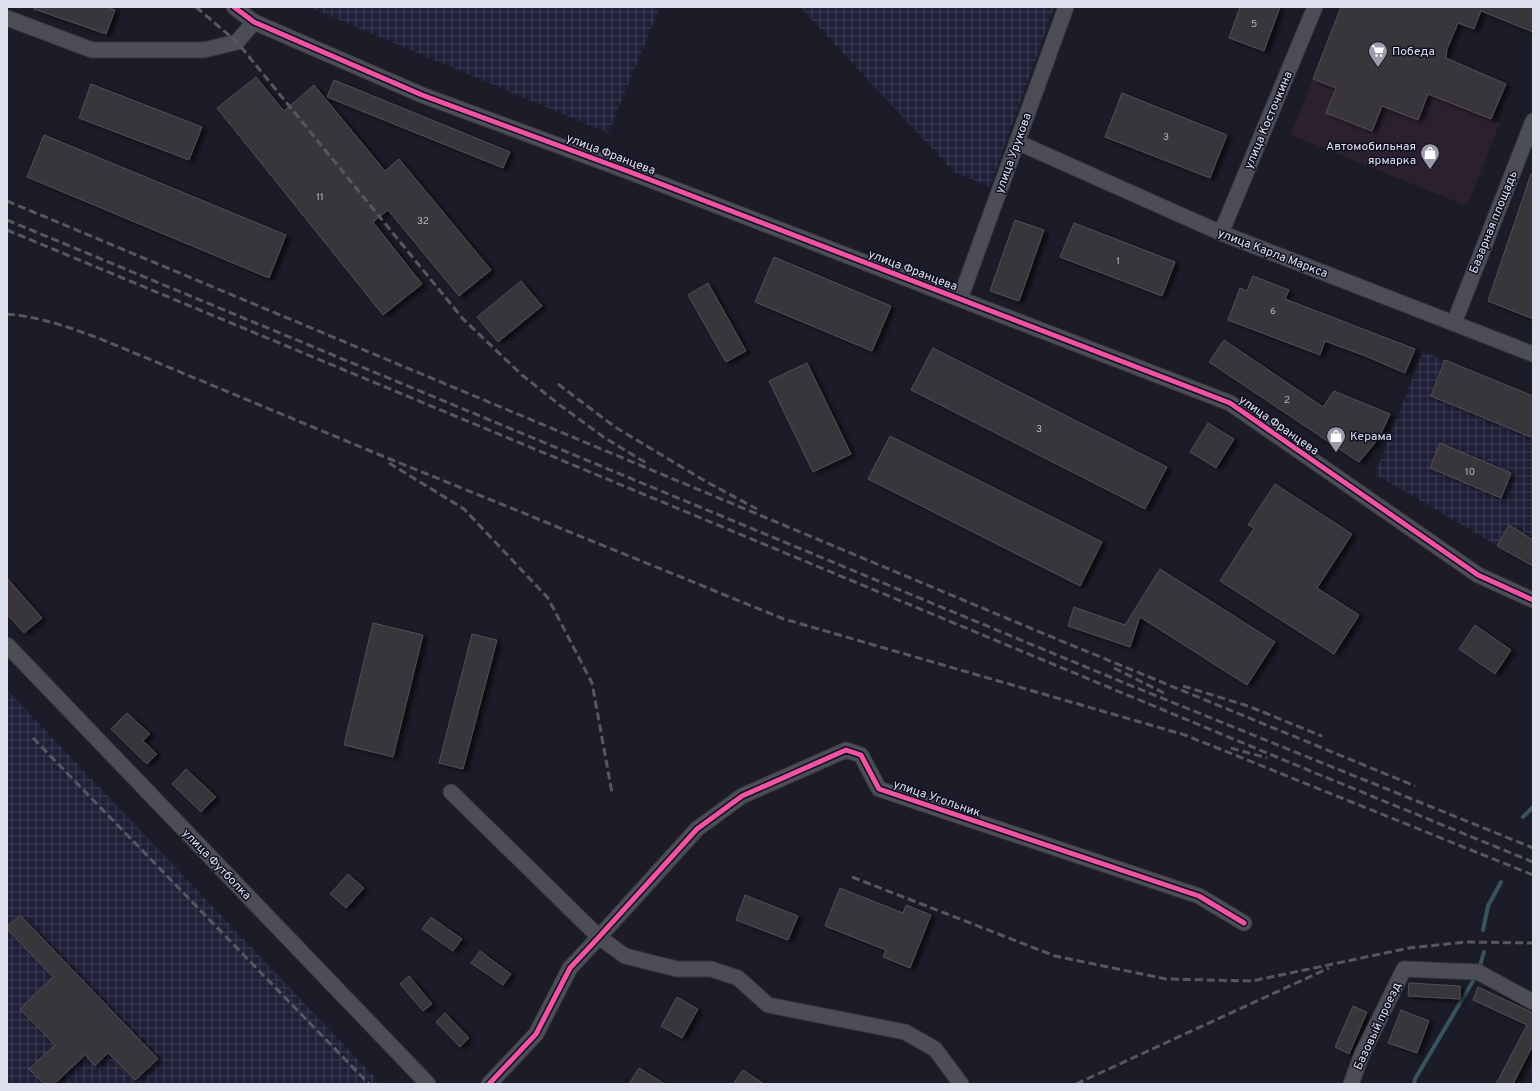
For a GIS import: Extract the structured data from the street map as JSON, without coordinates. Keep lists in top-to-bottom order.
{
  "streets": {
    "street": [
      "улица Косточкина",
      "улица Урукова",
      "улица Францева",
      "Базарная площадь",
      "улица Карла Маркса",
      "улица Угольник",
      "улица Футболка",
      "Базовый проезд"
    ]
  },
  "crossings": [
    ["улица Косточкина", "улица Карла Маркса"],
    ["улица Урукова", "улица Францева"],
    ["улица Урукова", "улица Карла Маркса"],
    ["Базарная площадь", "улица Карла Маркса"]
  ],
  "places": {
    "supermarket": ["Победа"],
    "shop": ["Автомобильная ярмарка", "Керама"]
  },
  "house_numbers": [
    "5",
    "3",
    "11",
    "32",
    "1",
    "6",
    "2",
    "3",
    "10"
  ]
}
